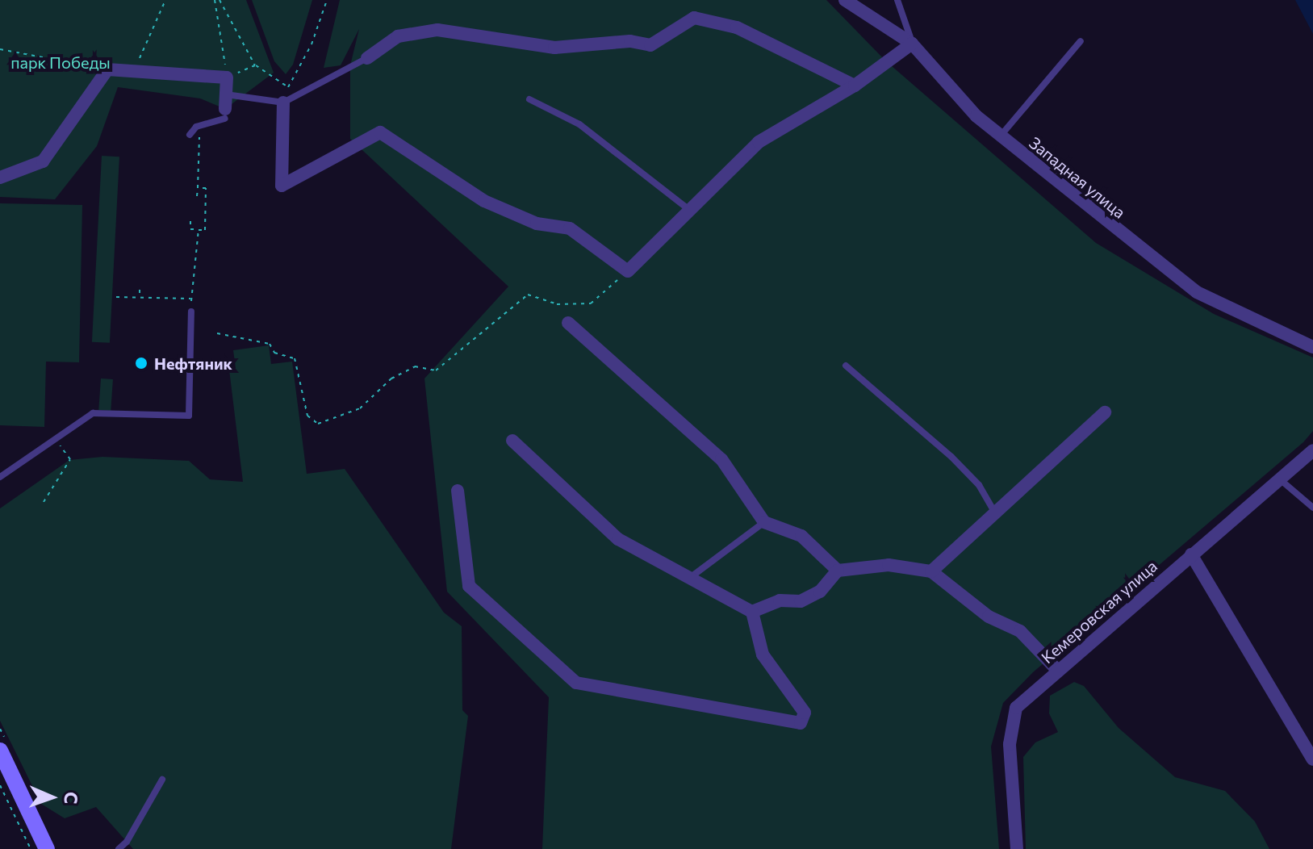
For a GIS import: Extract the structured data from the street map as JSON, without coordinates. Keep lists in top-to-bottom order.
{
  "streets": {
    "street": ["Западная улица", "Кемеровская улица"]
  },
  "parks": ["парк Победы"],
  "places": ["Нефтяник"],
  "north": "right"
}
